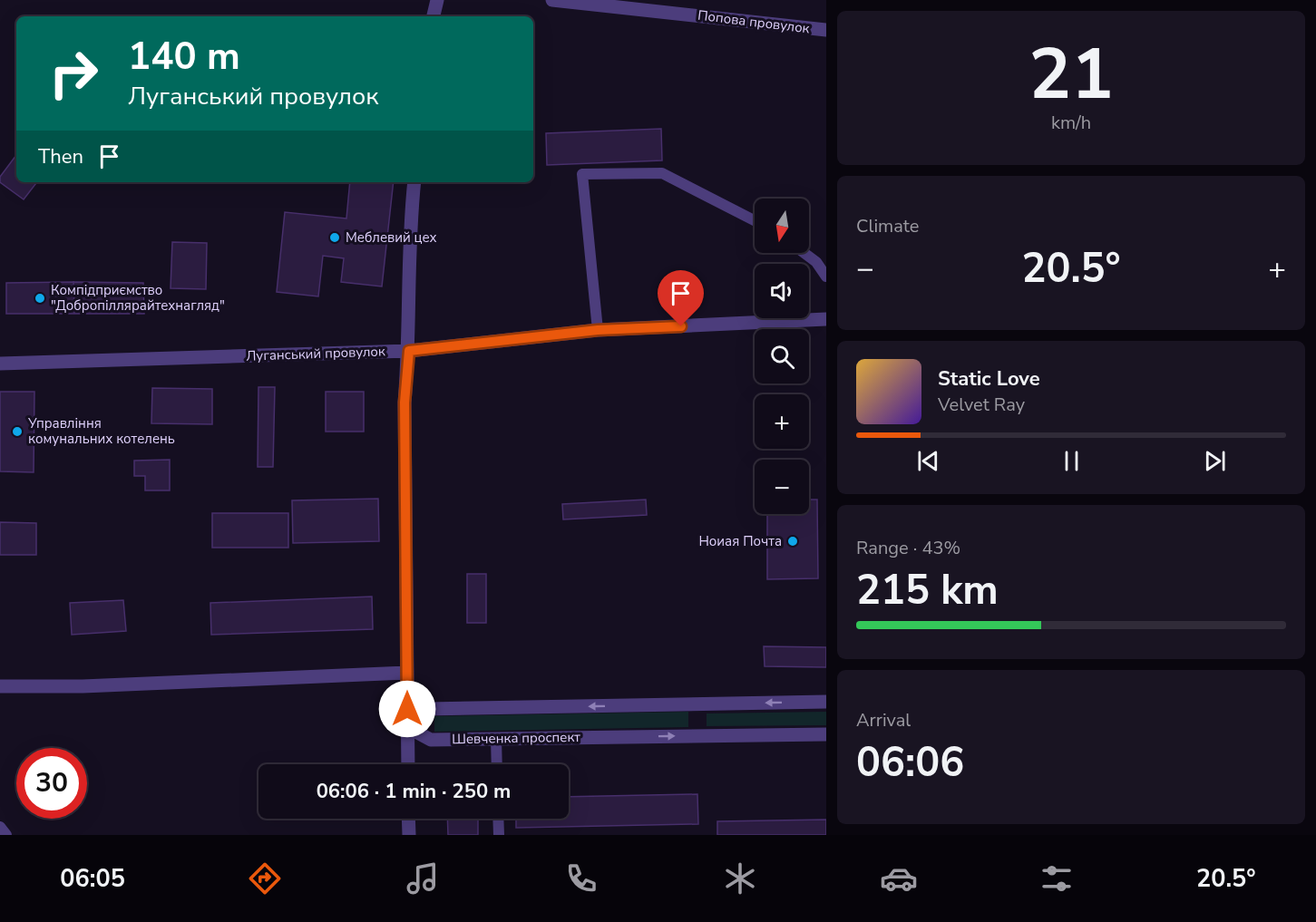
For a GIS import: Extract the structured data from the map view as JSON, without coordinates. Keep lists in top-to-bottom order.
{
  "streets": {
    "street": ["Попова провулок", "Луганський провулок", "Шевченка проспект"]
  },
  "places": [
    "Меблевий цех",
    "Компідприємство \"Добропіллярайтехнагляд\"",
    "Управління комунальних котелень",
    "Ноиая Почта"
  ],
  "north": "bottom",
  "page": {
    "tile": [
      ["21", "km/h"],
      "Climate",
      ["Range · 43%", "215 km"],
      ["Arrival", "06:06"]
    ],
    "turn": ["140 m", "Луганський провулок"],
    "then": "Then",
    "map_buttons": ["+", "−"],
    "heat": ["−", "20.5°", "+"],
    "song": ["Static Love", "Velvet Ray"],
    "limit": "30",
    "trip": "06:06 · 1 min · 250 m",
    "tabs": ["06:05", "20.5°"]
  }
}
